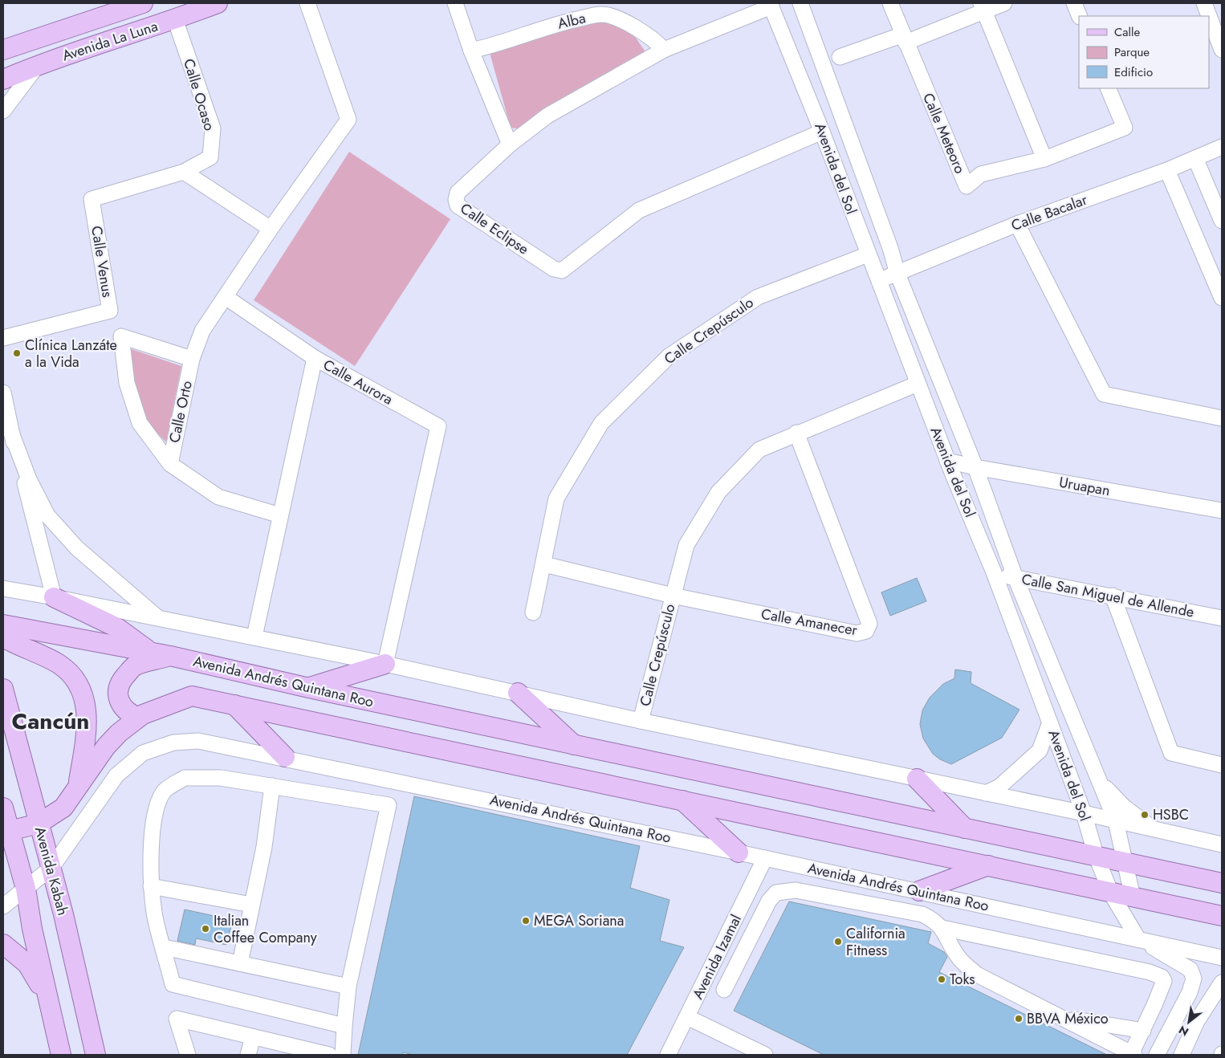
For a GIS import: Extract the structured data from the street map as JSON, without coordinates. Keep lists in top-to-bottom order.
{
  "streets": {
    "main road": ["Avenida La Luna", "Avenida Andrés Quintana Roo", "Avenida Kabah"],
    "street": [
      "Alba",
      "Calle Ocaso",
      "Calle Meteoro",
      "Avenida del Sol",
      "Calle Bacalar",
      "Calle Eclipse",
      "Calle Venus",
      "Calle Crepúsculo",
      "Calle Aurora",
      "Calle Orto",
      "Uruapan",
      "Calle San Miguel de Allende",
      "Calle Amanecer",
      "Avenida Izamal"
    ]
  },
  "crossings": [
    ["Alba", "Calle Eclipse"],
    ["Avenida La Luna", "Calle Ocaso"],
    ["Calle Ocaso", "Calle Venus"],
    ["Avenida del Sol", "Calle Bacalar"],
    ["Avenida del Sol", "Calle Eclipse"],
    ["Avenida del Sol", "Calle Crepúsculo"],
    ["Avenida del Sol", "Uruapan"],
    ["Avenida del Sol", "Calle San Miguel de Allende"],
    ["Avenida del Sol", "Avenida Andrés Quintana Roo"],
    ["Calle Crepúsculo", "Calle Amanecer"],
    ["Calle Aurora", "Calle Orto"],
    ["Avenida Andrés Quintana Roo", "Avenida Kabah"],
    ["Avenida Andrés Quintana Roo", "Avenida Izamal"]
  ],
  "districts": ["Cancún"],
  "places": [
    "Clínica Lanzáte a la Vida",
    "HSBC",
    "MEGA Soriana",
    "Italian Coffee Company",
    "California Fitness",
    "Toks",
    "BBVA México"
  ],
  "legend": ["Calle", "Parque", "Edificio"],
  "north": "bottom left"
}
